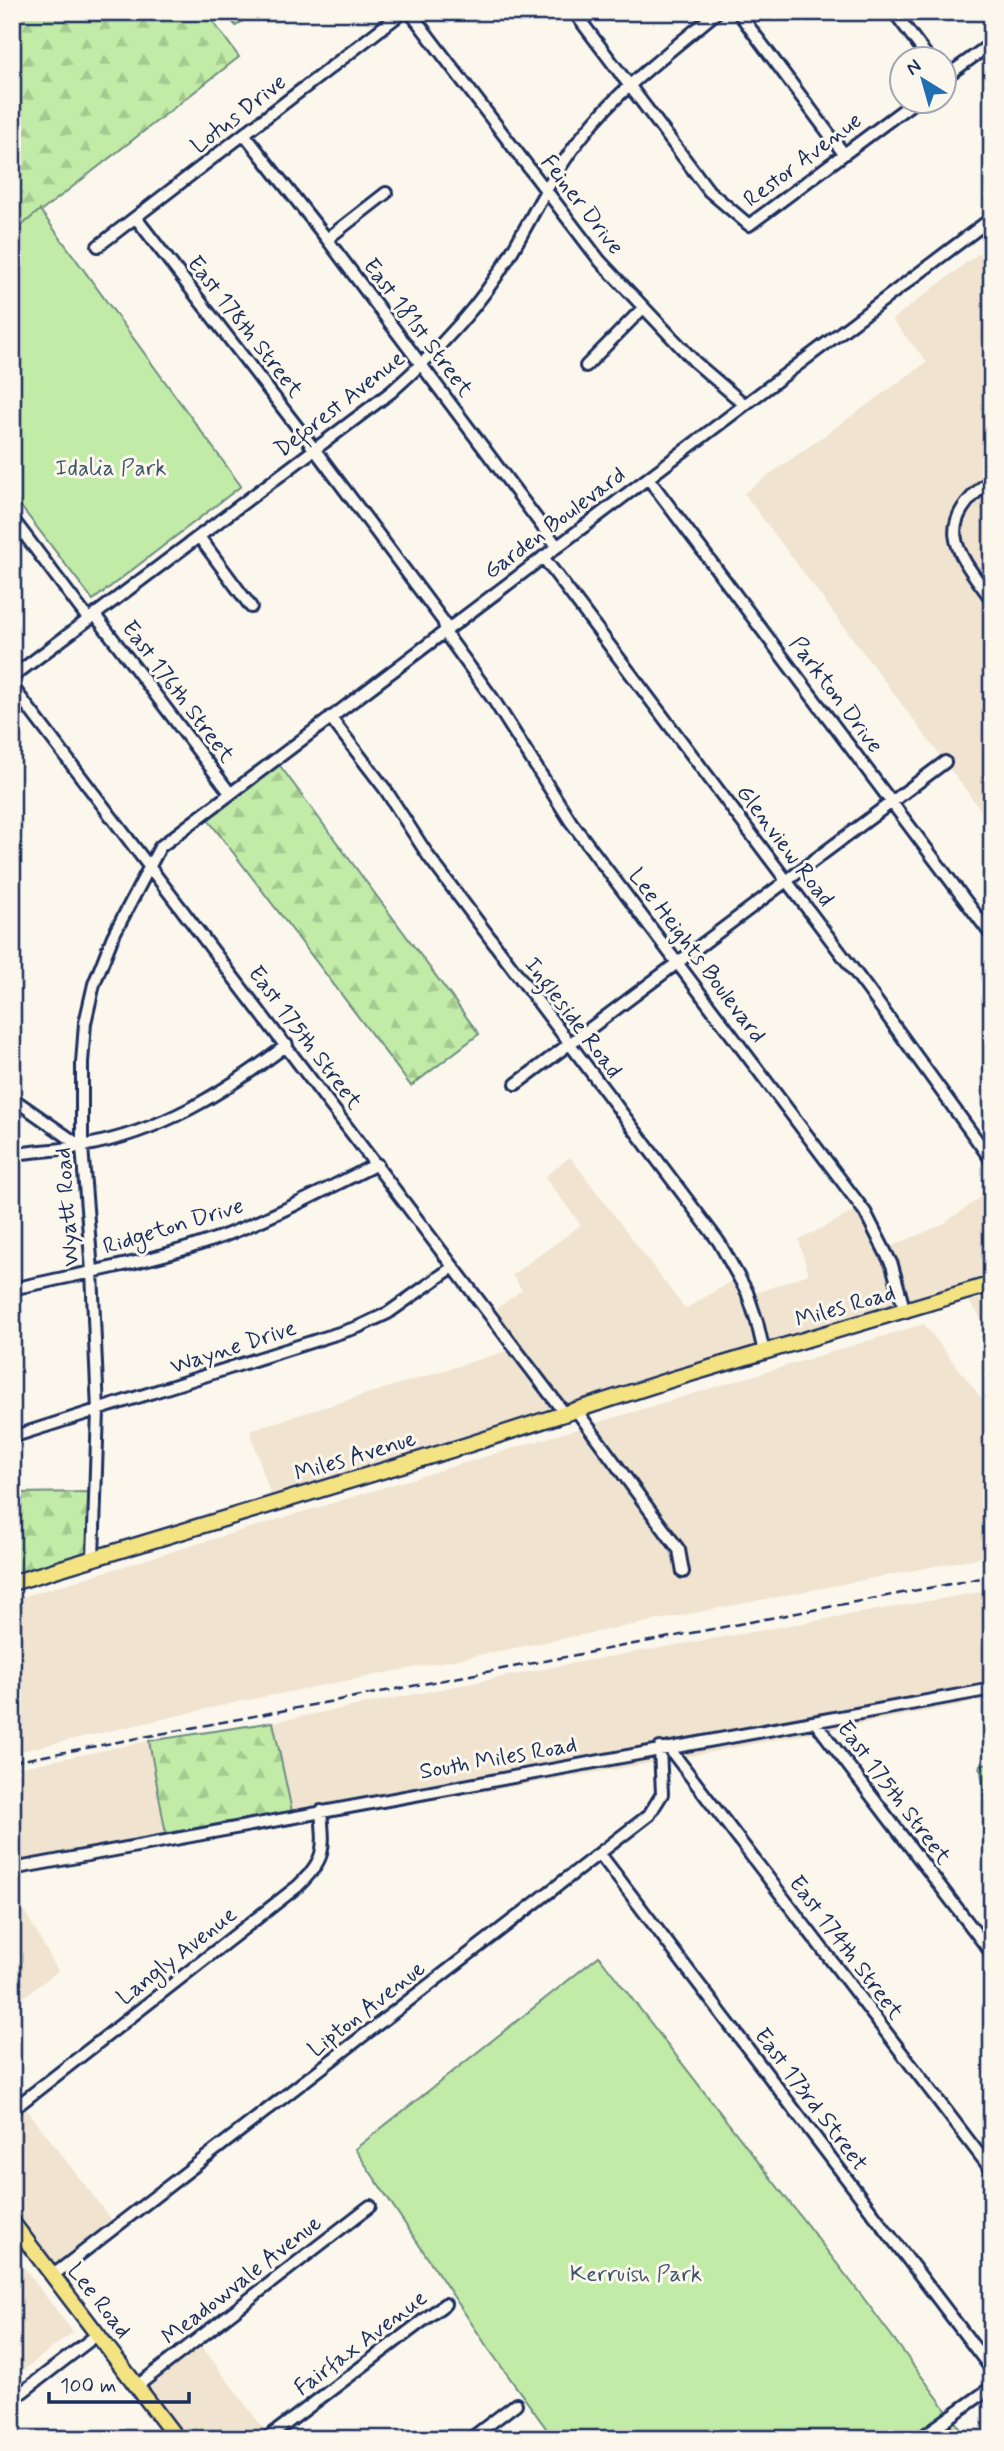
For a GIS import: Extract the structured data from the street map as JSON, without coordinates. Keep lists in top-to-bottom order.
{
  "streets": {
    "main road": ["Miles Road", "Miles Avenue", "Lee Road"],
    "street": [
      "Lotus Drive",
      "Restor Avenue",
      "Feiner Drive",
      "East 178th Street",
      "East 181st Street",
      "Deforest Avenue",
      "Garden Boulevard",
      "East 176th Street",
      "Parkton Drive",
      "Glenview Road",
      "Lee Heights Boulevard",
      "Ingleside Road",
      "East 175th Street",
      "Wyatt Road",
      "Ridgeton Drive",
      "Wayne Drive",
      "South Miles Road",
      "East 174th Street",
      "Langly Avenue",
      "Lipton Avenue",
      "East 173rd Street",
      "Meadowvale Avenue",
      "Fairfax Avenue"
    ]
  },
  "crossings": [
    ["Lotus Drive", "East 178th Street"],
    ["Lotus Drive", "East 181st Street"],
    ["Restor Avenue", "Deforest Avenue"],
    ["Feiner Drive", "Deforest Avenue"],
    ["Feiner Drive", "Garden Boulevard"],
    ["East 178th Street", "Deforest Avenue"],
    ["East 178th Street", "Garden Boulevard"],
    ["East 178th Street", "Lee Heights Boulevard"],
    ["East 181st Street", "Deforest Avenue"],
    ["East 181st Street", "Garden Boulevard"],
    ["Deforest Avenue", "East 176th Street"],
    ["Garden Boulevard", "East 176th Street"],
    ["Garden Boulevard", "Parkton Drive"],
    ["Garden Boulevard", "Glenview Road"],
    ["Garden Boulevard", "Lee Heights Boulevard"],
    ["Garden Boulevard", "Ingleside Road"],
    ["Garden Boulevard", "East 175th Street"],
    ["Garden Boulevard", "Wyatt Road"],
    ["Lee Heights Boulevard", "Miles Road"],
    ["Ingleside Road", "Miles Road"],
    ["East 175th Street", "Wyatt Road"],
    ["East 175th Street", "Ridgeton Drive"],
    ["East 175th Street", "Wayne Drive"],
    ["East 175th Street", "Miles Avenue"],
    ["East 175th Street", "South Miles Road"],
    ["Wyatt Road", "Ridgeton Drive"],
    ["Wyatt Road", "Wayne Drive"],
    ["Wyatt Road", "Miles Avenue"],
    ["Miles Road", "Miles Avenue"],
    ["South Miles Road", "East 174th Street"],
    ["South Miles Road", "Langly Avenue"],
    ["South Miles Road", "Lipton Avenue"],
    ["East 174th Street", "Lipton Avenue"],
    ["Lipton Avenue", "East 173rd Street"],
    ["Lipton Avenue", "Lee Road"],
    ["Meadowvale Avenue", "Lee Road"]
  ],
  "parks": ["Idalia Park", "Kerruish Park"],
  "scale_bar": "100 m",
  "north": "top left"
}
